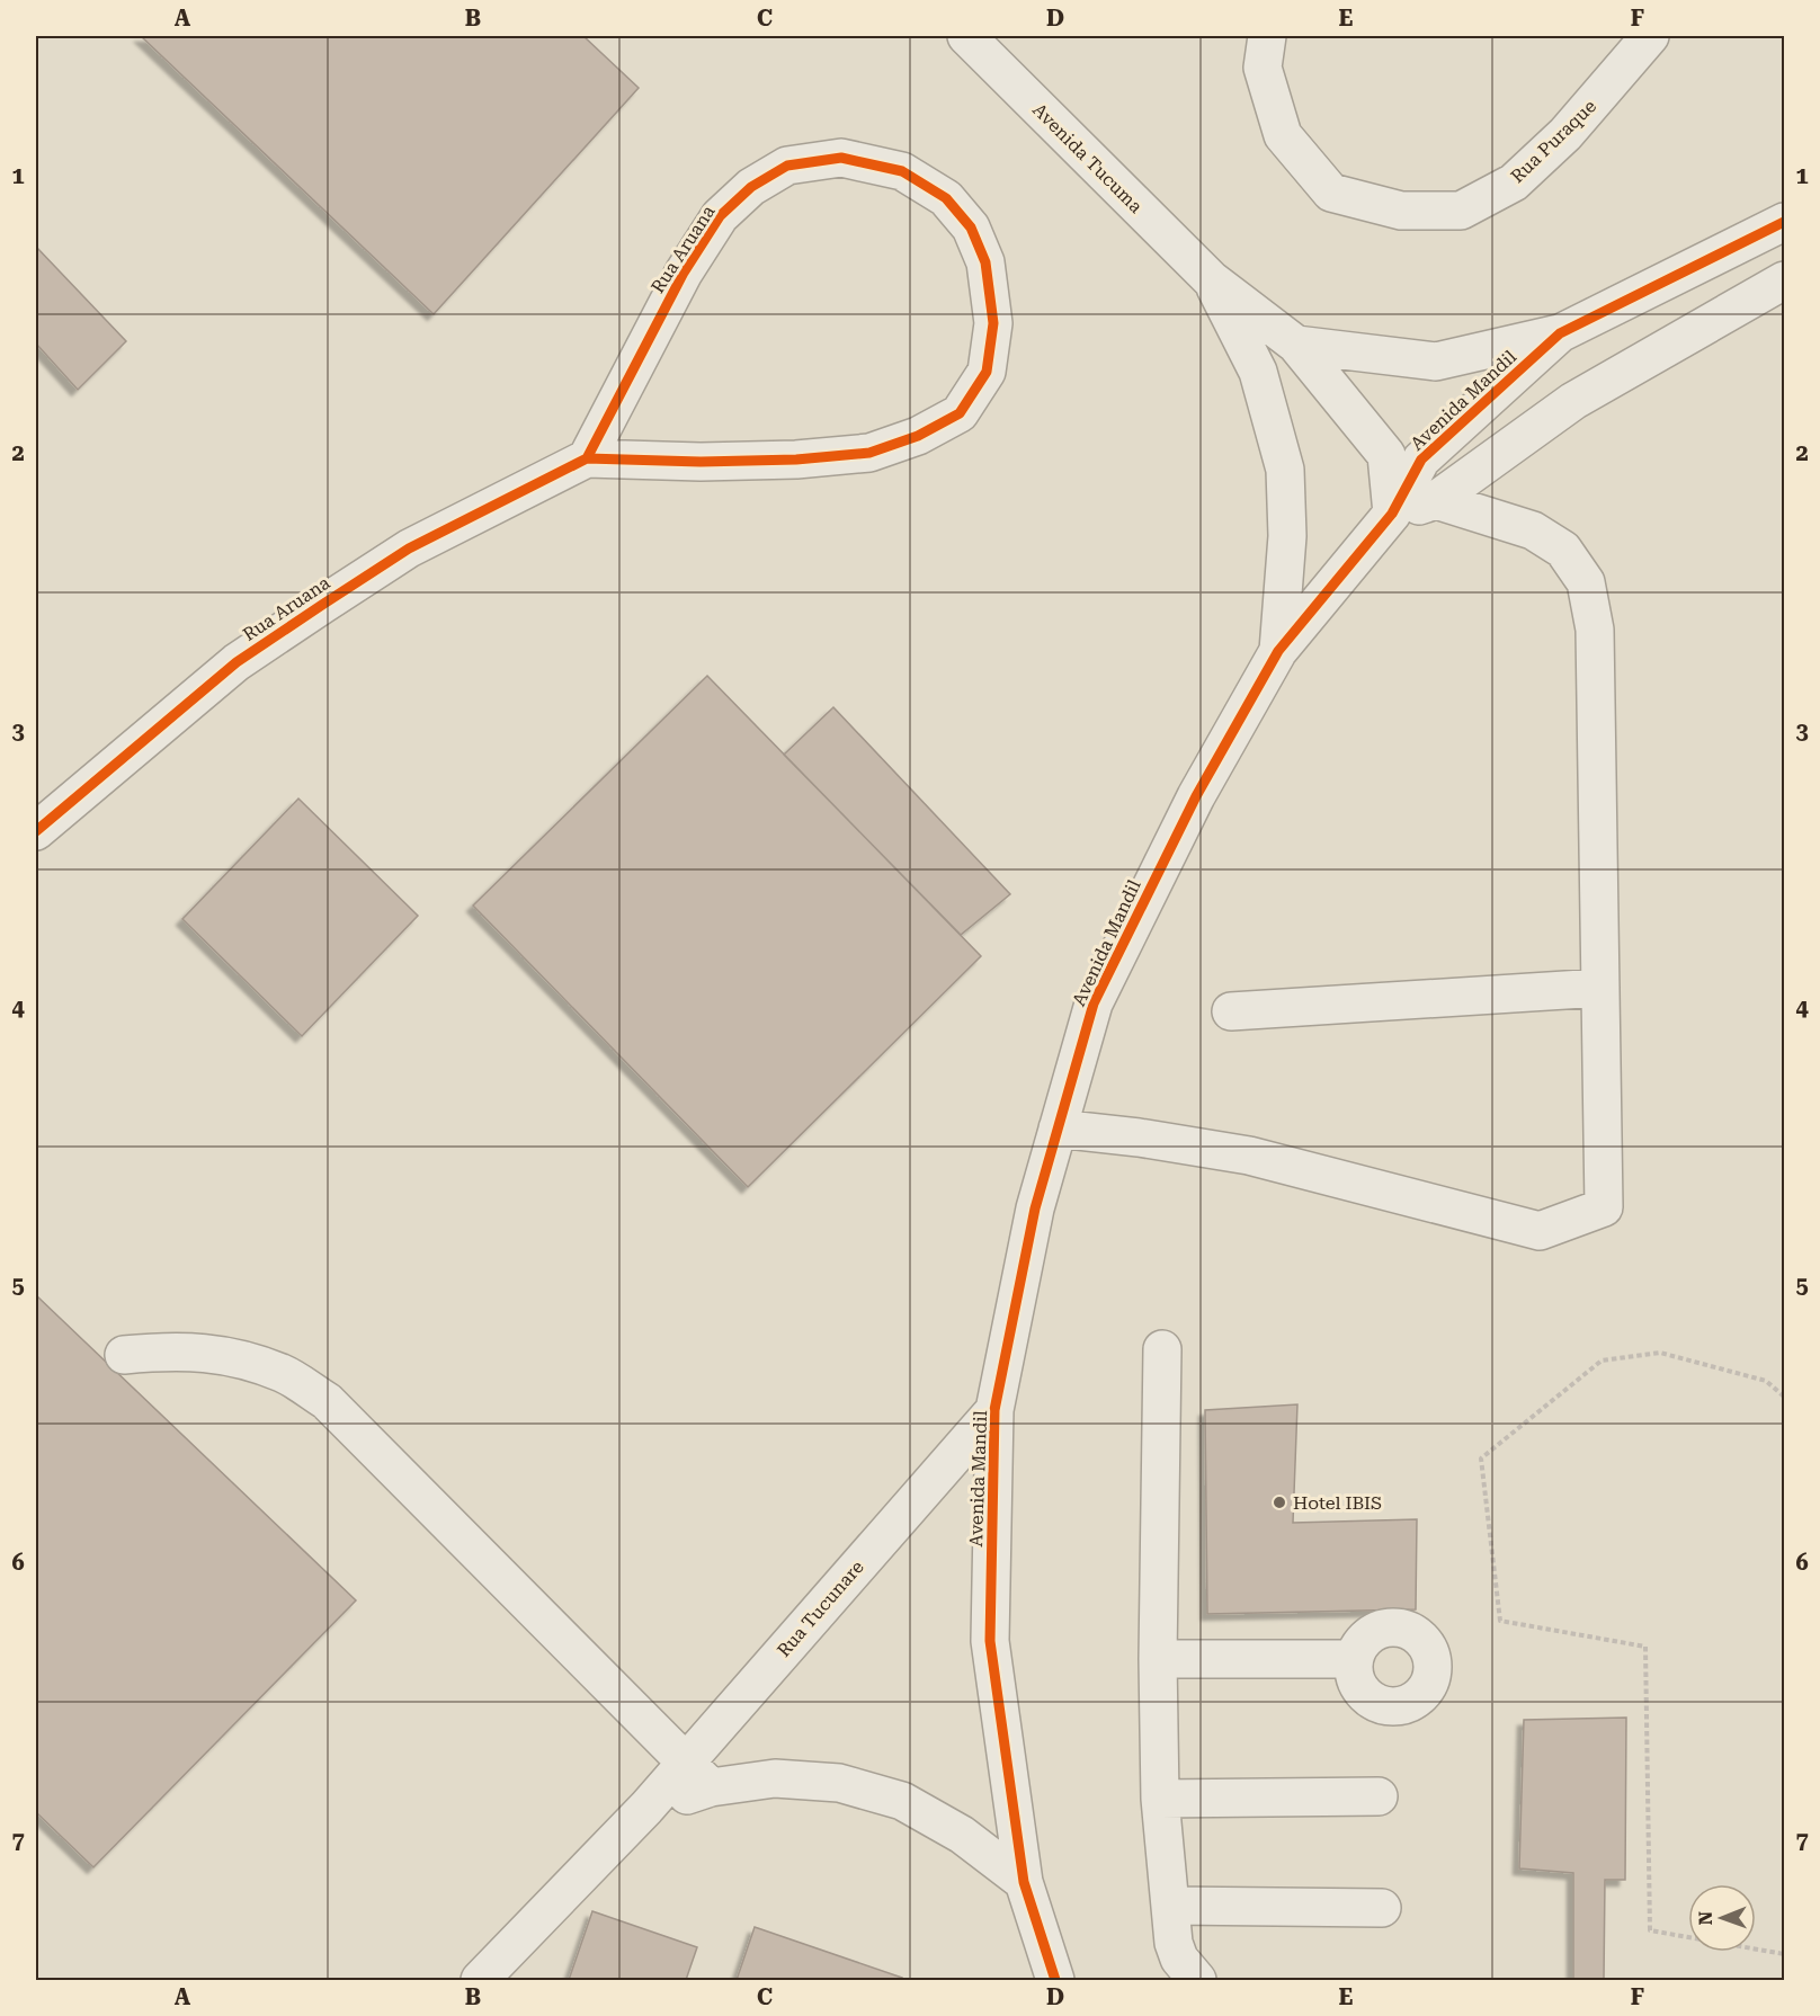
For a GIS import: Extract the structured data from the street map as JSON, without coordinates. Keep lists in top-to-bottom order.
{
  "streets": {
    "street": [
      "Rua Puraque",
      "Avenida Tucuma",
      "Rua Aruana",
      "Avenida Mandil",
      "Rua Tucunare"
    ]
  },
  "crossings": [
    ["Avenida Tucuma", "Avenida Mandil"],
    ["Avenida Mandil", "Rua Tucunare"]
  ],
  "places": ["Hotel IBIS"],
  "north": "left",
  "grid": {
    "columns": [
      "A",
      "B",
      "C",
      "D",
      "E",
      "F"
    ],
    "rows": [
      "1",
      "2",
      "3",
      "4",
      "5",
      "6",
      "7"
    ]
  }
}
